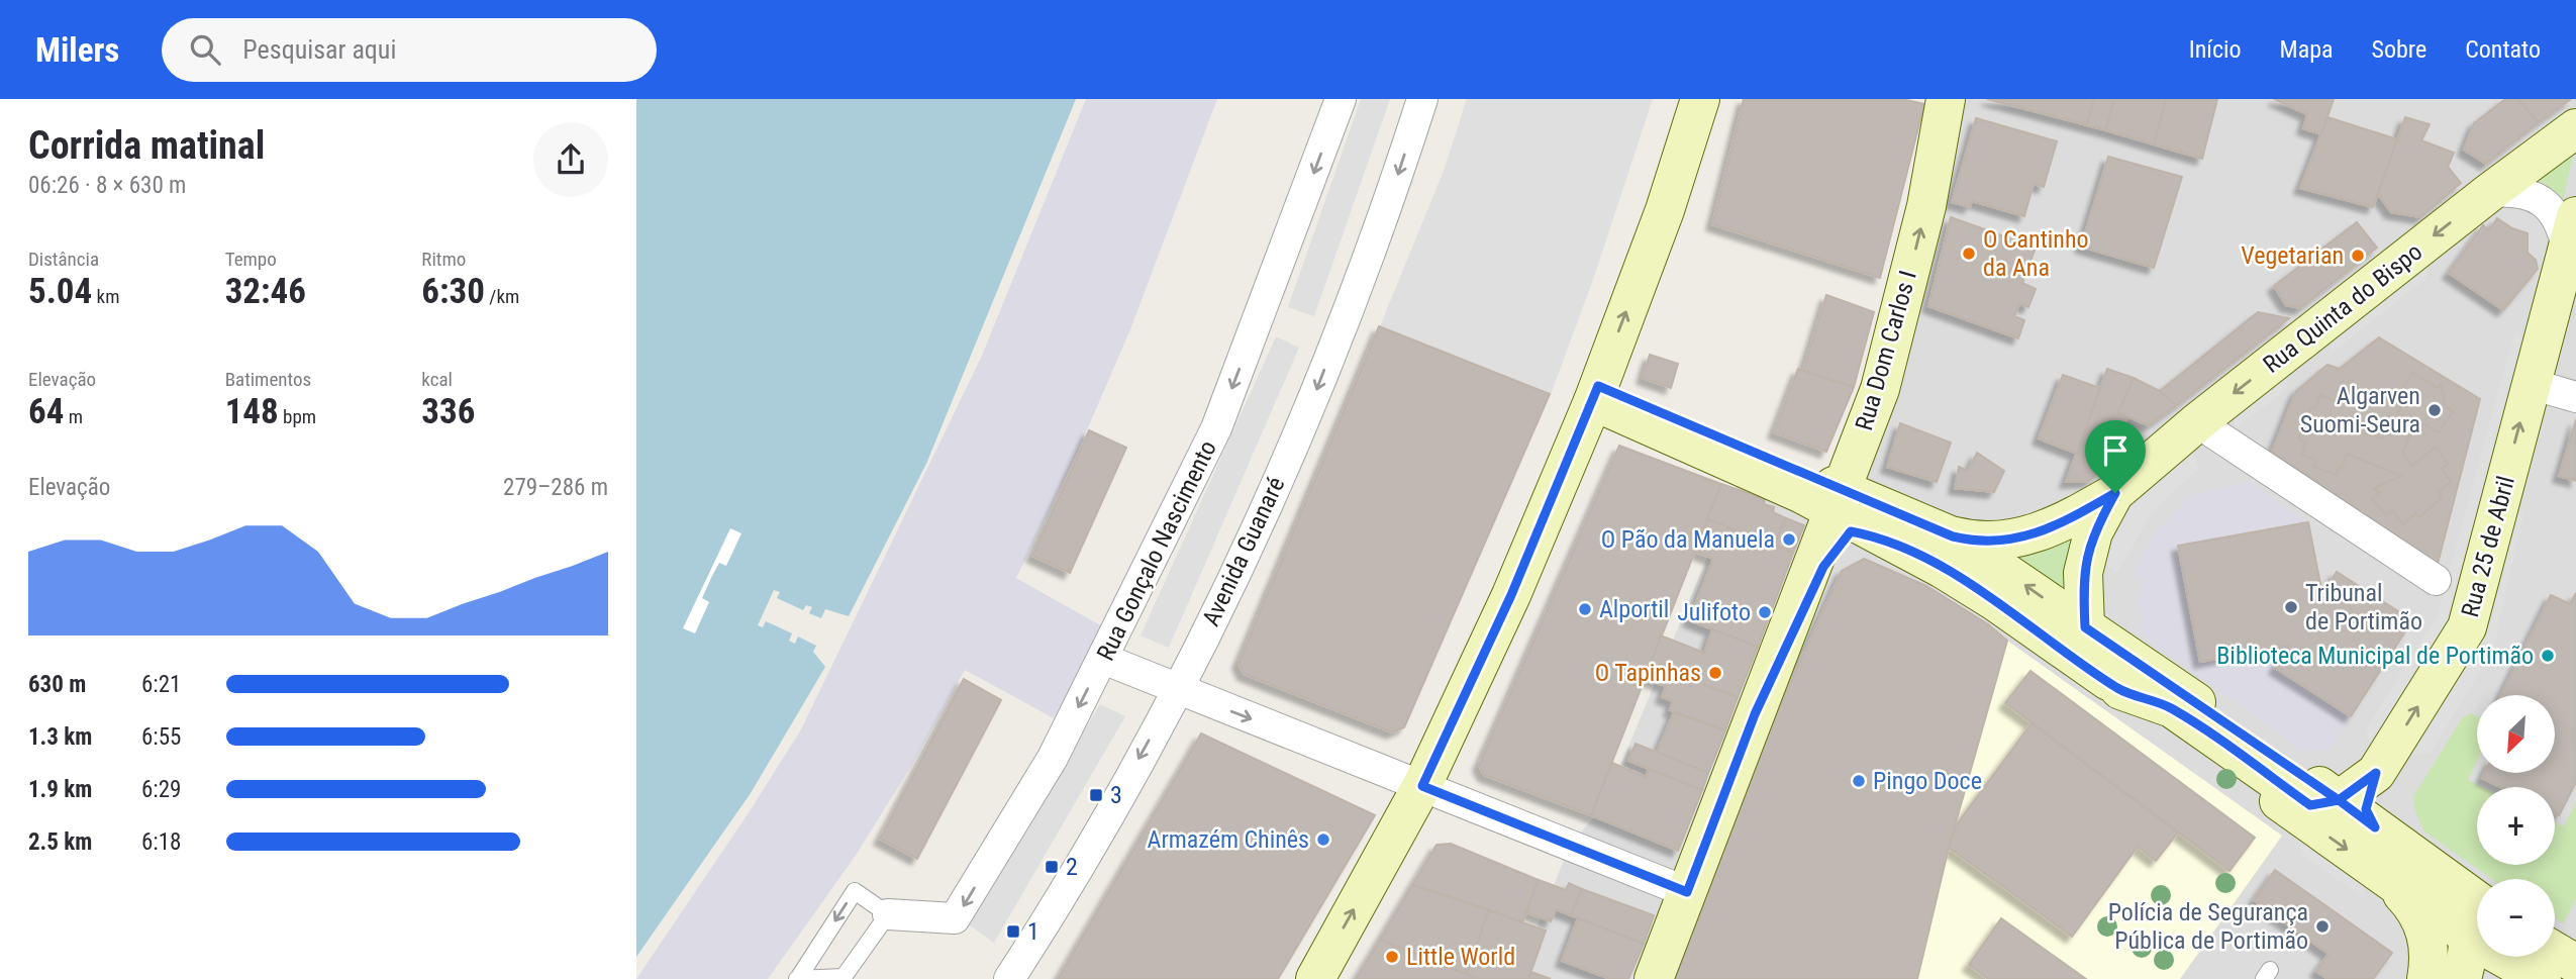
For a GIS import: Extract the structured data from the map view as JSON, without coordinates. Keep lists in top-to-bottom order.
{
  "streets": {
    "street": [
      "Rua Quinta do Bispo",
      "Rua Dom Carlos I",
      "Rua 25 de Abril",
      "Rua Gonçalo Nascimento",
      "Avenida Guanaré"
    ]
  },
  "one_way": ["Rua Quinta do Bispo", "Rua 25 de Abril", "Rua Gonçalo Nascimento"],
  "places": {
    "other": [
      "O Cantinho da Ana",
      "Vegetarian",
      "Algarven Suomi-Seura",
      "O Pão da Manuela",
      "Tribunal de Portimão",
      "Alportil",
      "Julifoto",
      "Biblioteca Municipal de Portimão",
      "O Tapinhas",
      "Pingo Doce",
      "Armazém Chinês",
      "Polícia de Segurança Pública de Portimão",
      "Little World"
    ],
    "transit": ["3", "2", "1"]
  },
  "north": "bottom left",
  "page": {
    "header": "Milers",
    "search": "Pesquisar aqui",
    "nav": [
      "Início",
      "Mapa",
      "Sobre",
      "Contato"
    ],
    "heading": ["Corrida matinal", "06:26 · 8 × 630 m"],
    "stats": [
      ["Distância", "5.04 km"],
      ["Tempo", "32:46"],
      ["Ritmo", "6:30 /km"],
      ["Elevação", "64 m"],
      ["Batimentos", "148 bpm"],
      ["kcal", "336"]
    ],
    "chart": ["Elevação", "279–286 m"],
    "list": [
      {
        "name": "630 m",
        "note": "6:21"
      },
      {
        "name": "1.3 km",
        "note": "6:55"
      },
      {
        "name": "1.9 km",
        "note": "6:29"
      },
      {
        "name": "2.5 km",
        "note": "6:18"
      }
    ],
    "map_buttons": ["+", "−"]
  }
}
